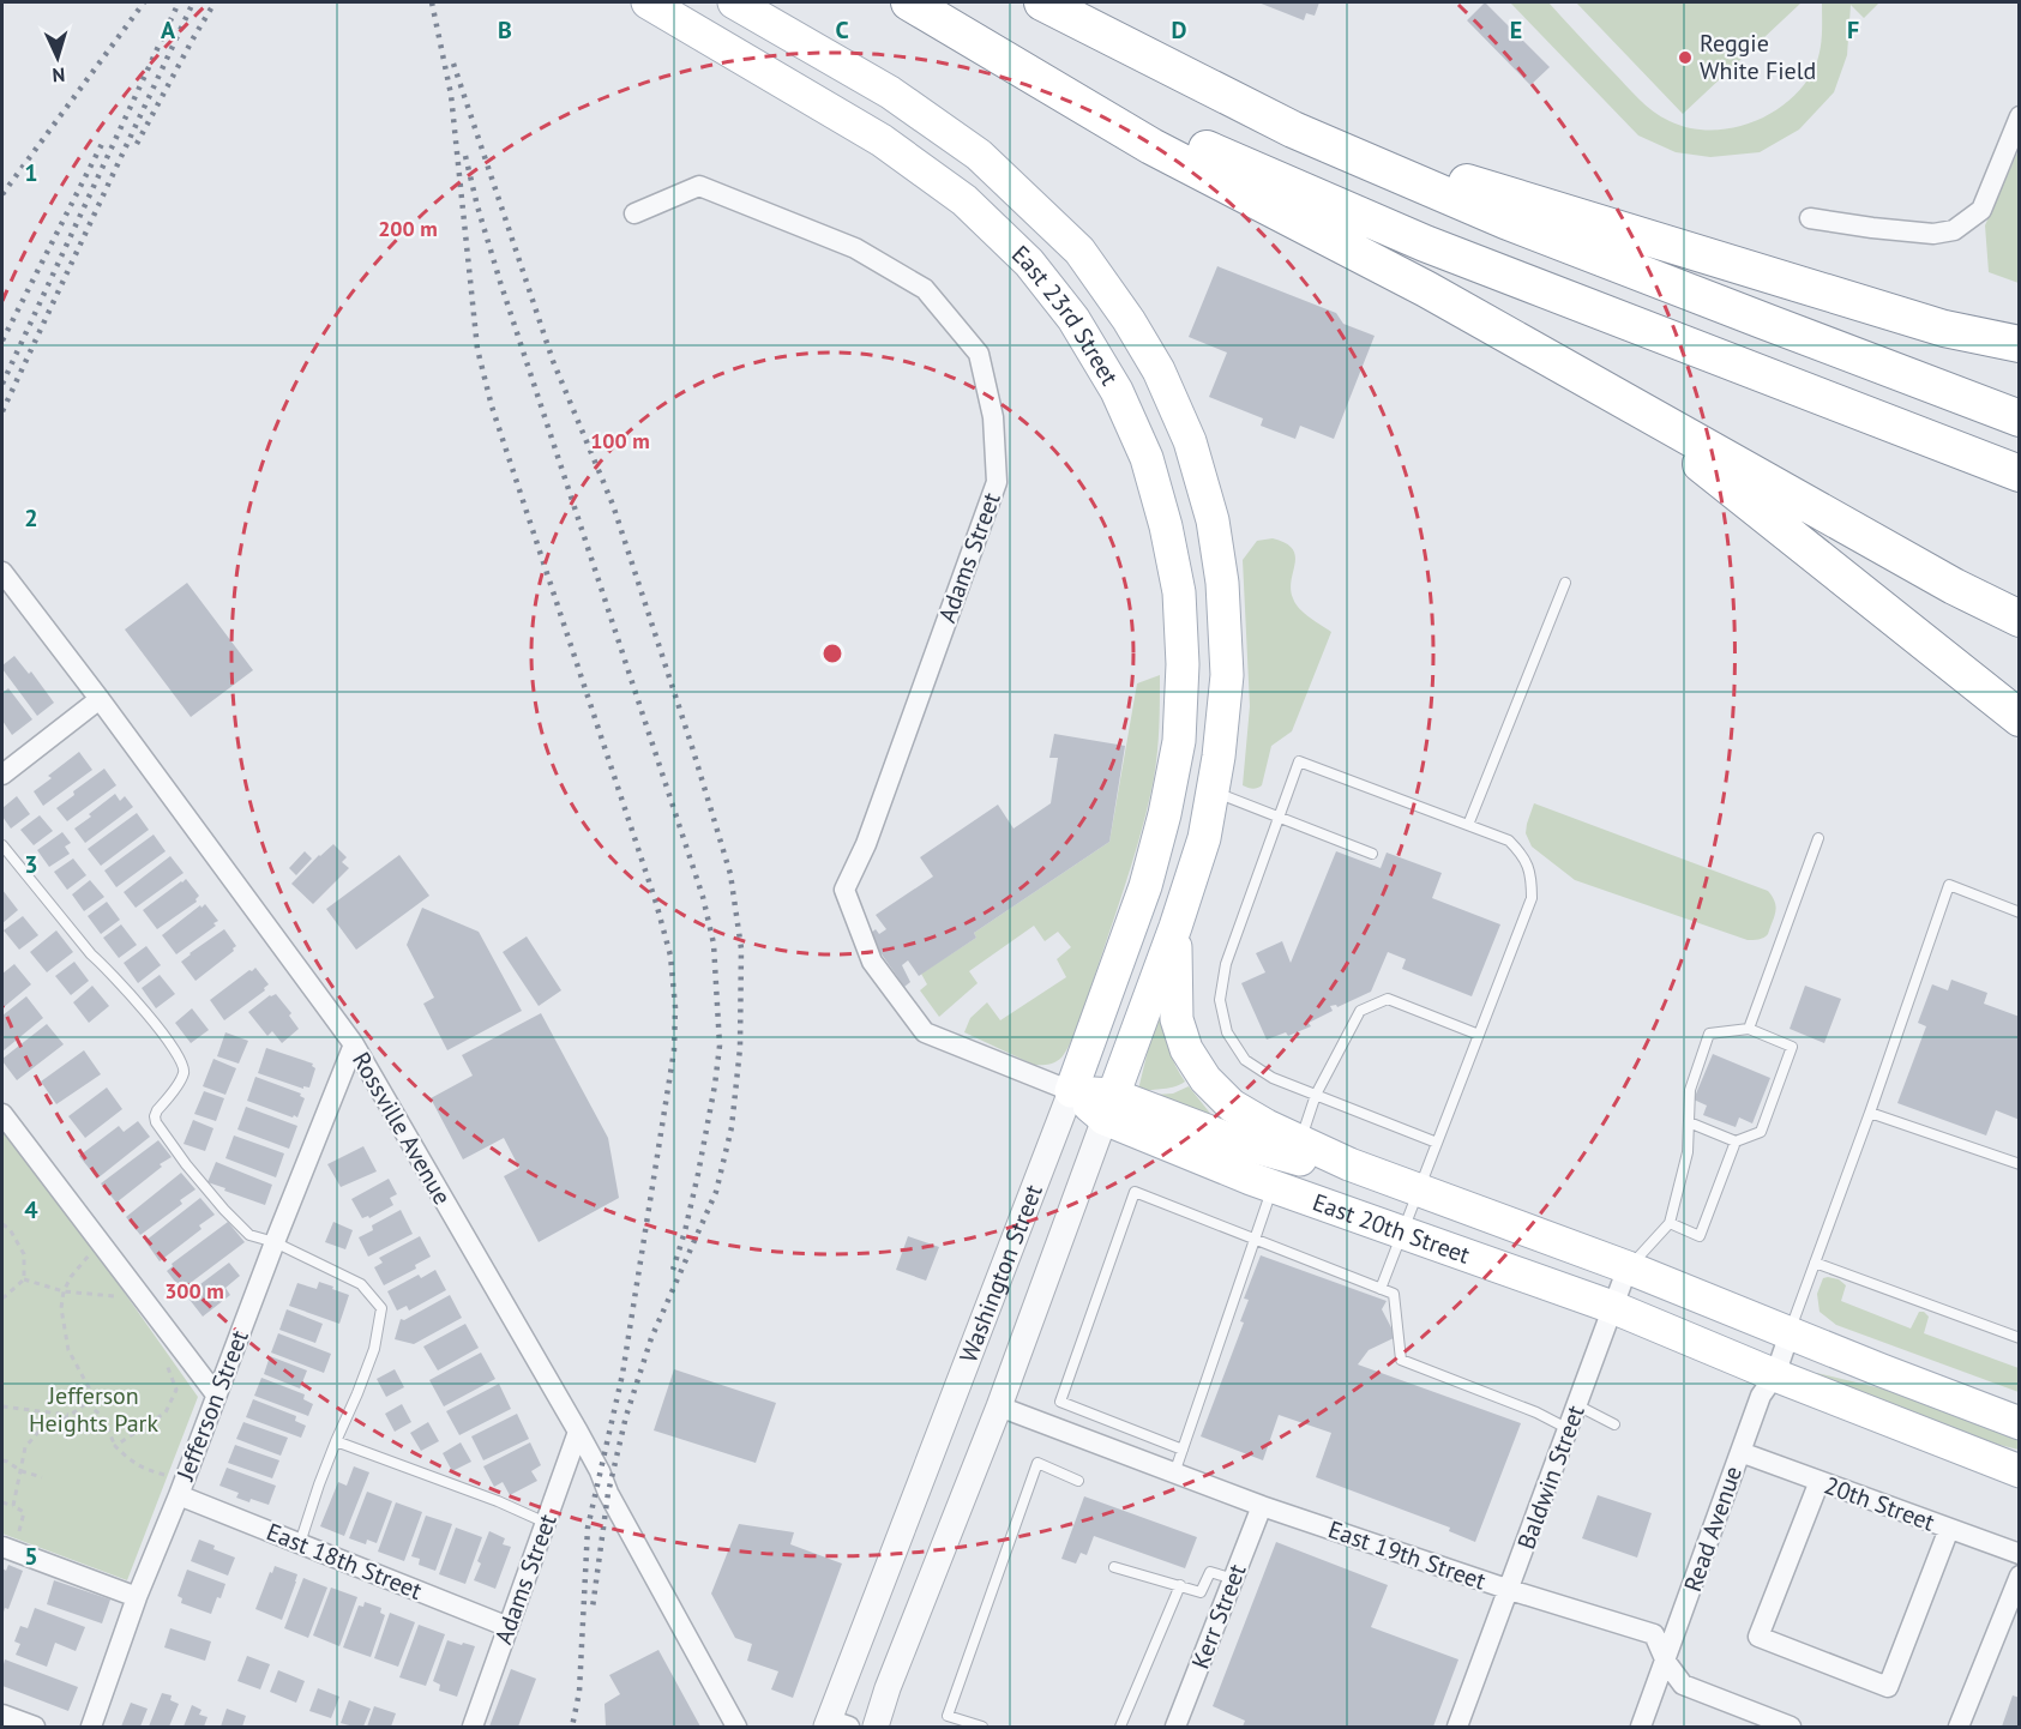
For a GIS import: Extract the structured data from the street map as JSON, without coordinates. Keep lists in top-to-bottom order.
{
  "streets": {
    "main road": ["East 23rd Street", "East 20th Street", "Washington Street"],
    "street": [
      "Adams Street",
      "Rossville Avenue",
      "Jefferson Street",
      "Baldwin Street",
      "20th Street",
      "Read Avenue",
      "East 19th Street",
      "East 18th Street",
      "Kerr Street"
    ]
  },
  "crossings": [
    ["East 23rd Street", "Washington Street"],
    ["Adams Street", "Rossville Avenue"],
    ["Adams Street", "East 20th Street"],
    ["Adams Street", "East 18th Street"],
    ["Rossville Avenue", "Jefferson Street"],
    ["East 20th Street", "Washington Street"],
    ["East 20th Street", "Baldwin Street"],
    ["East 20th Street", "Read Avenue"],
    ["Washington Street", "East 19th Street"],
    ["Jefferson Street", "East 18th Street"],
    ["Baldwin Street", "East 19th Street"],
    ["20th Street", "Read Avenue"],
    ["Read Avenue", "East 19th Street"],
    ["East 19th Street", "Kerr Street"]
  ],
  "parks": ["Jefferson Heights Park"],
  "places": ["Reggie White Field"],
  "north": "bottom",
  "grid": {
    "columns": [
      "A",
      "B",
      "C",
      "D",
      "E",
      "F"
    ],
    "rows": [
      "1",
      "2",
      "3",
      "4",
      "5"
    ]
  },
  "rings": ["200 m", "100 m", "300 m"]
}
